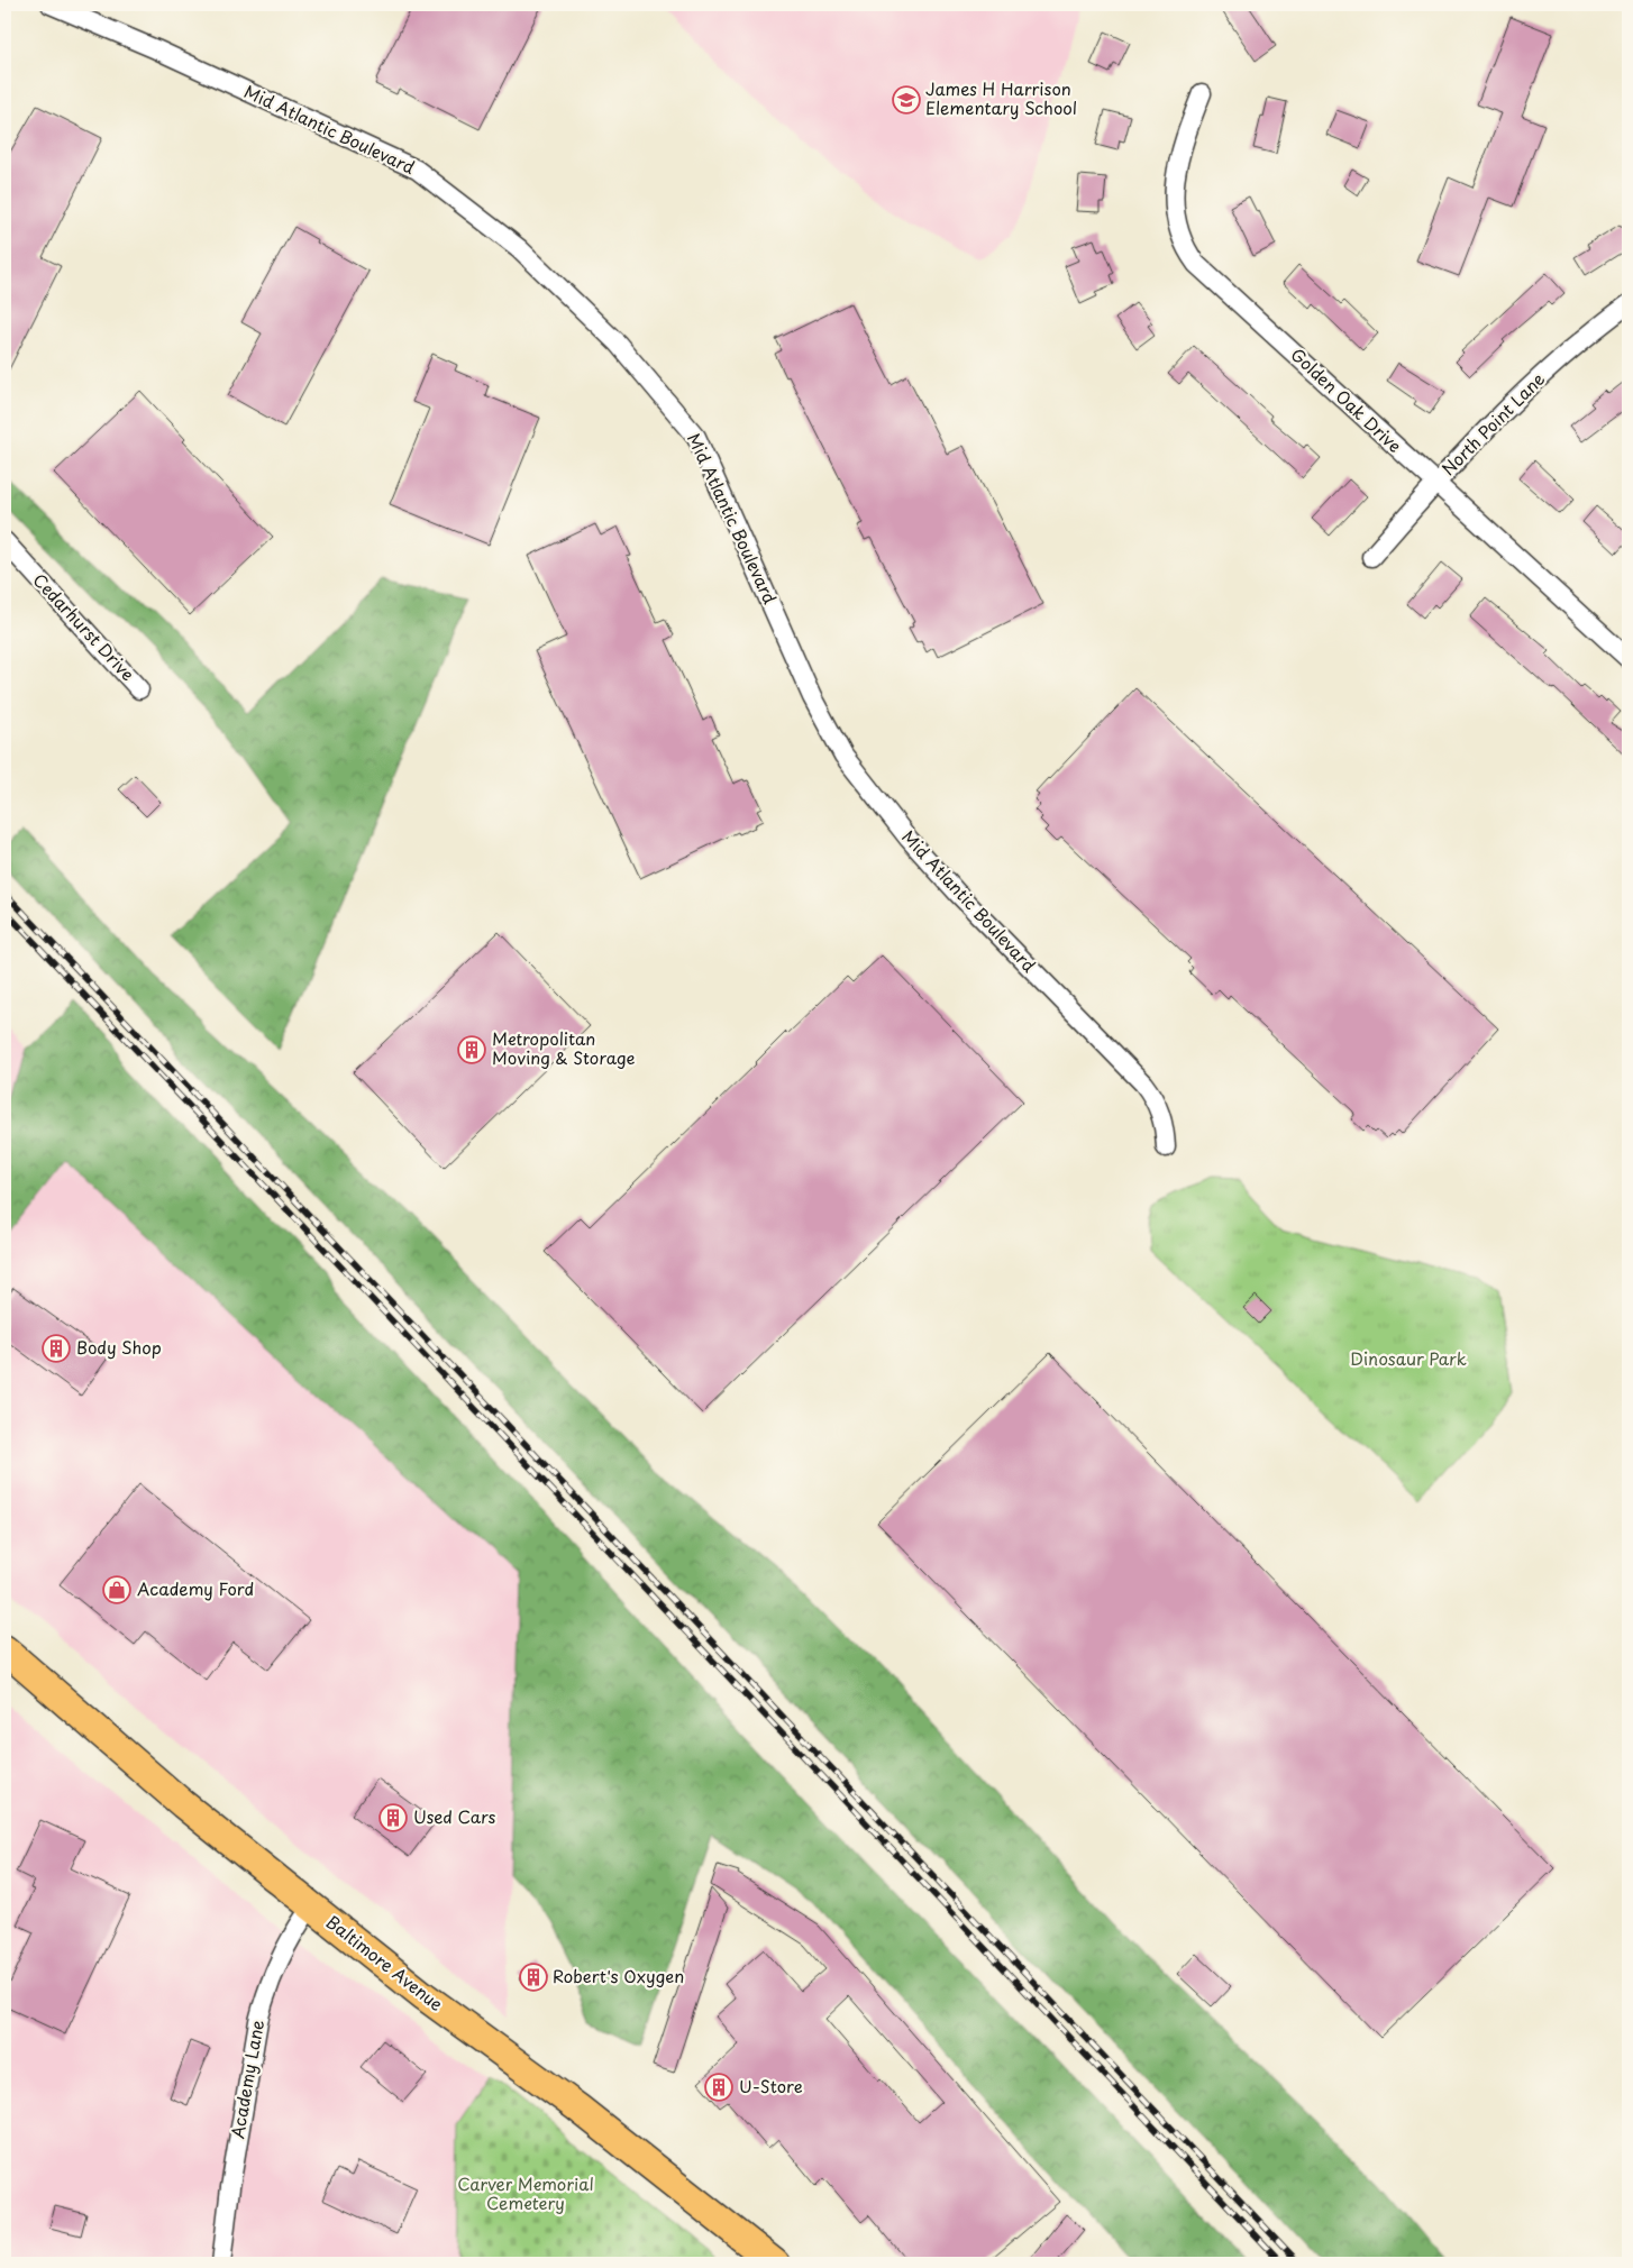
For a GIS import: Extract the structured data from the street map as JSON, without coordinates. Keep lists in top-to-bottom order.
{
  "streets": {
    "main road": ["Baltimore Avenue"],
    "street": [
      "Mid Atlantic Boulevard",
      "Golden Oak Drive",
      "North Point Lane",
      "Cedarhurst Drive",
      "Academy Lane"
    ]
  },
  "crossings": [
    ["Golden Oak Drive", "North Point Lane"],
    ["Baltimore Avenue", "Academy Lane"]
  ],
  "parks": ["Dinosaur Park", "Carver Memorial Cemetery"],
  "places": {
    "school or university": ["James H Harrison Elementary School"],
    "building": [
      "Metropolitan Moving & Storage",
      "Body Shop",
      "Used Cars",
      "Robert's Oxygen",
      "U-Store"
    ],
    "shop": ["Academy Ford"]
  }
}
